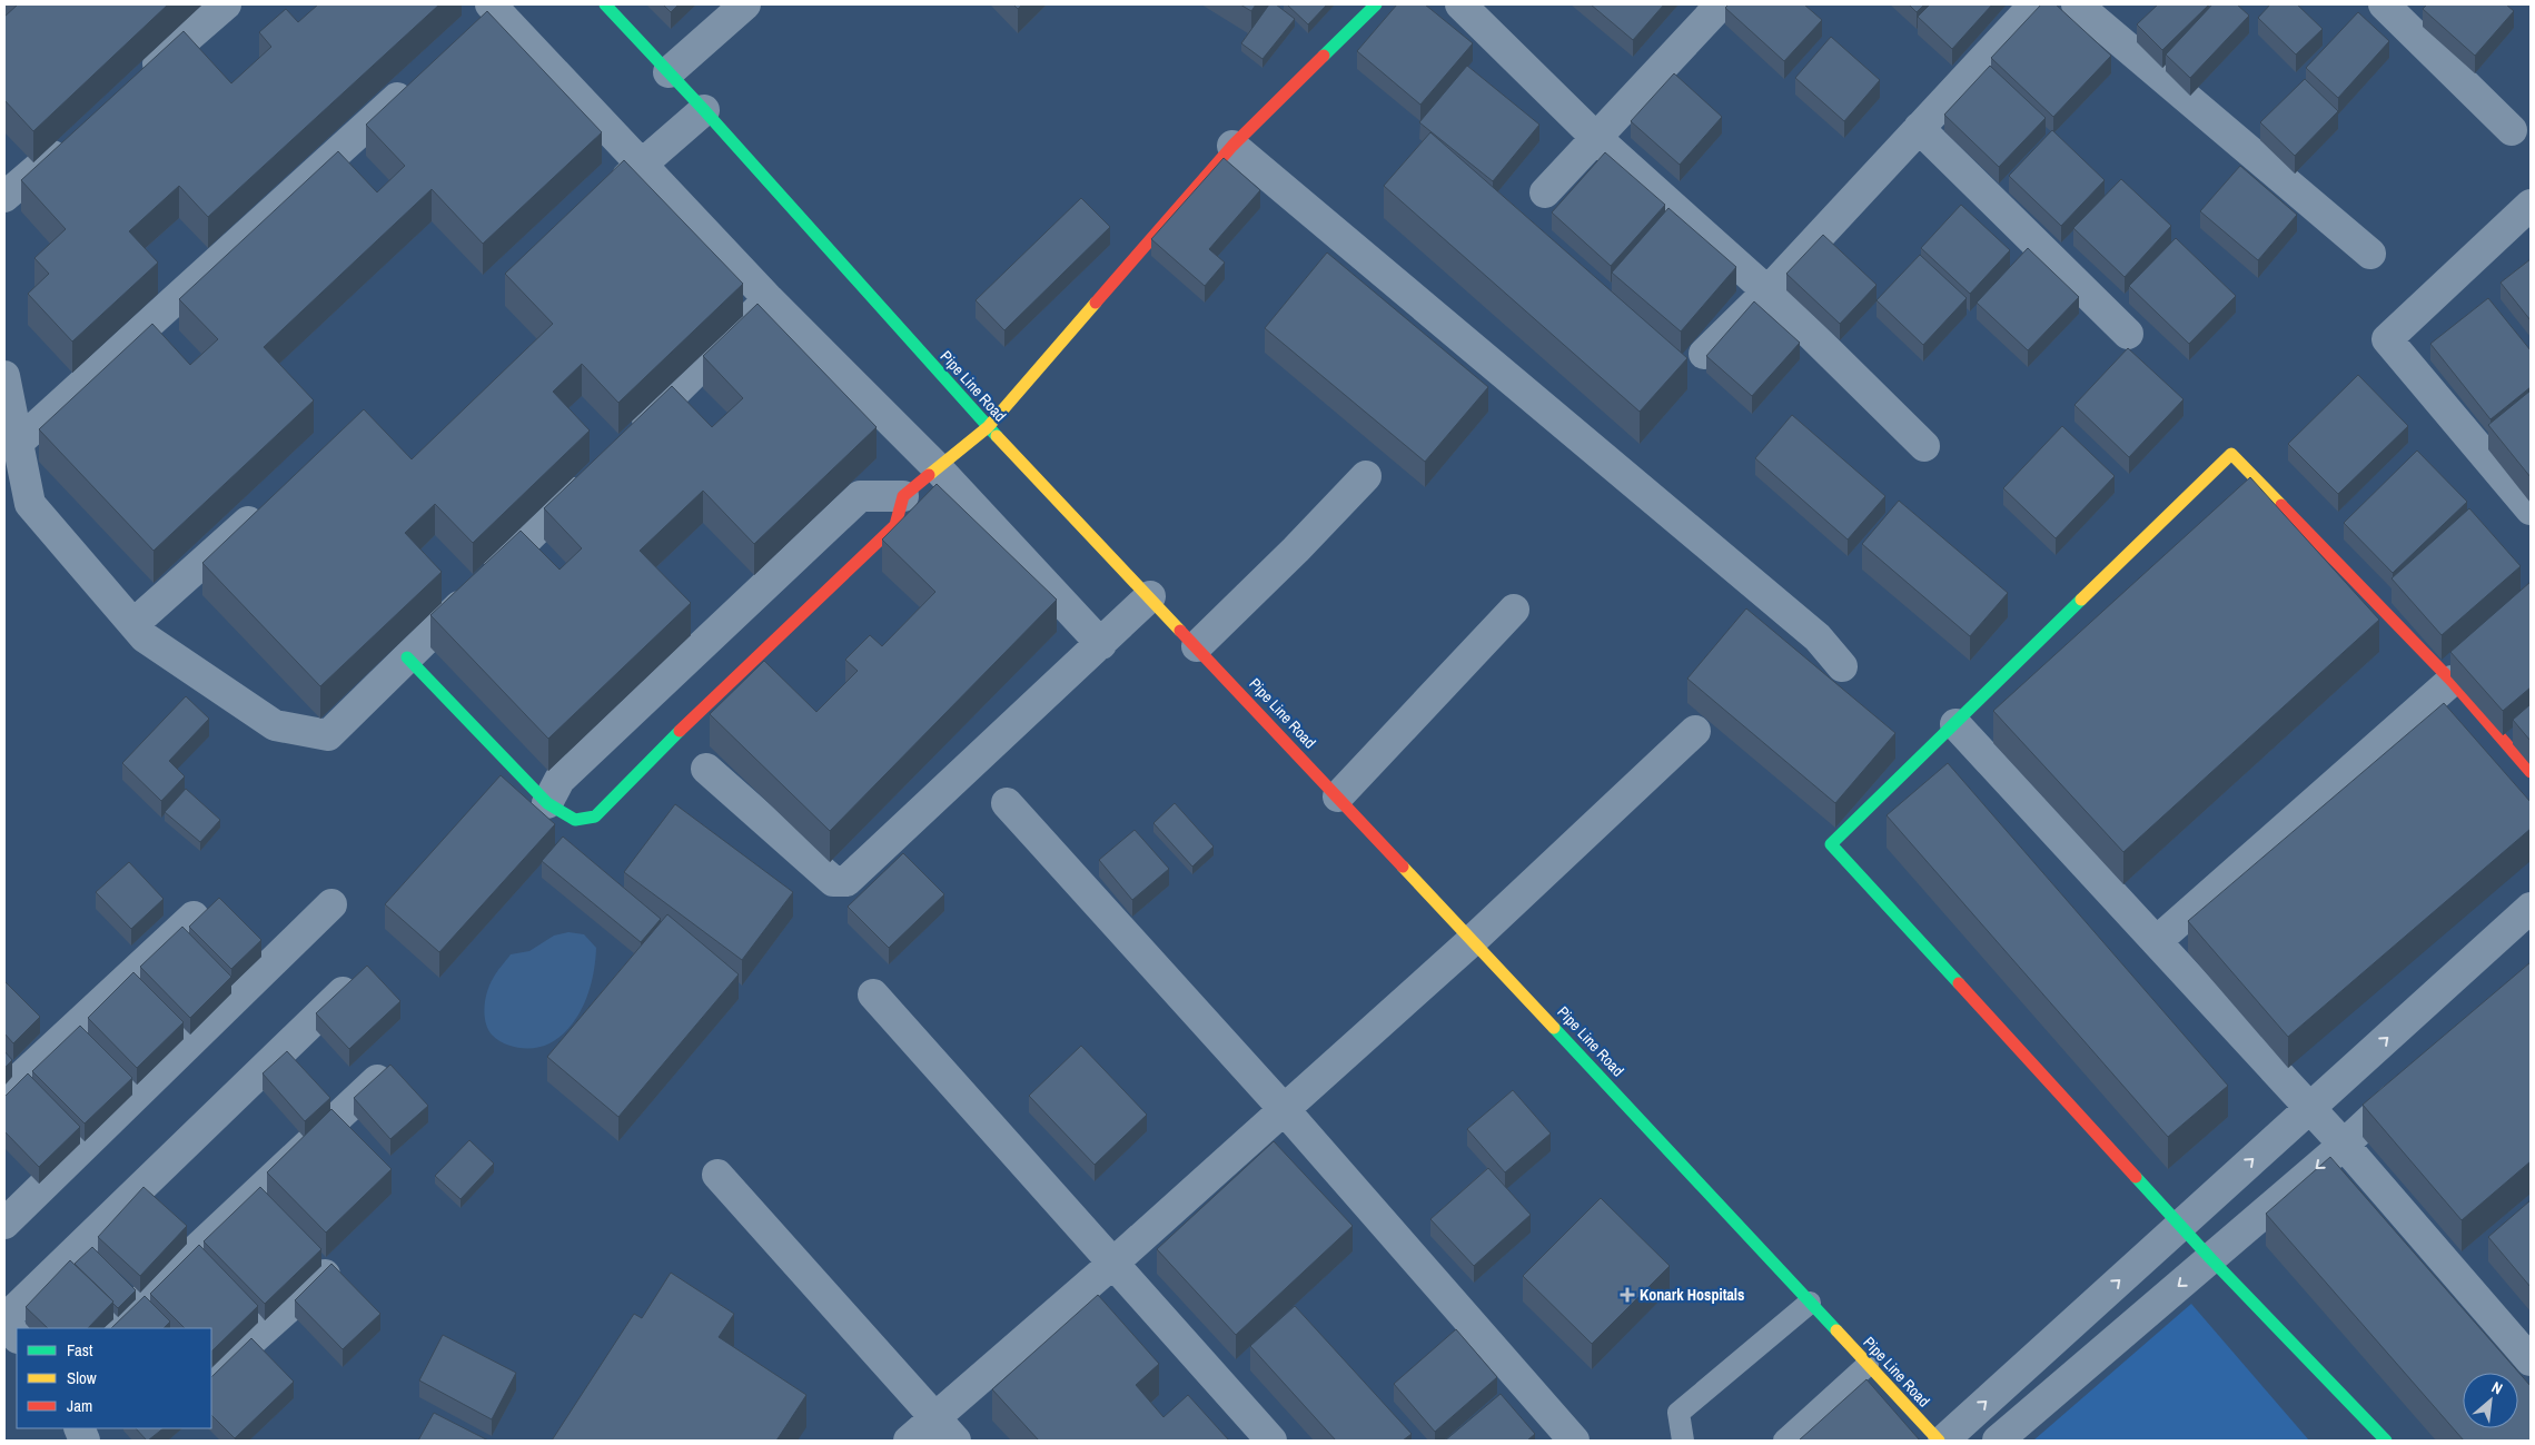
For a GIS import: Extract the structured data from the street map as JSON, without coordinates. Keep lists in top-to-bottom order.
{
  "streets": {
    "street": ["Pipe Line Road"]
  },
  "places": {
    "health": ["Konark Hospitals"]
  },
  "legend": ["Fast", "Slow", "Jam"],
  "north": "top right"
}
